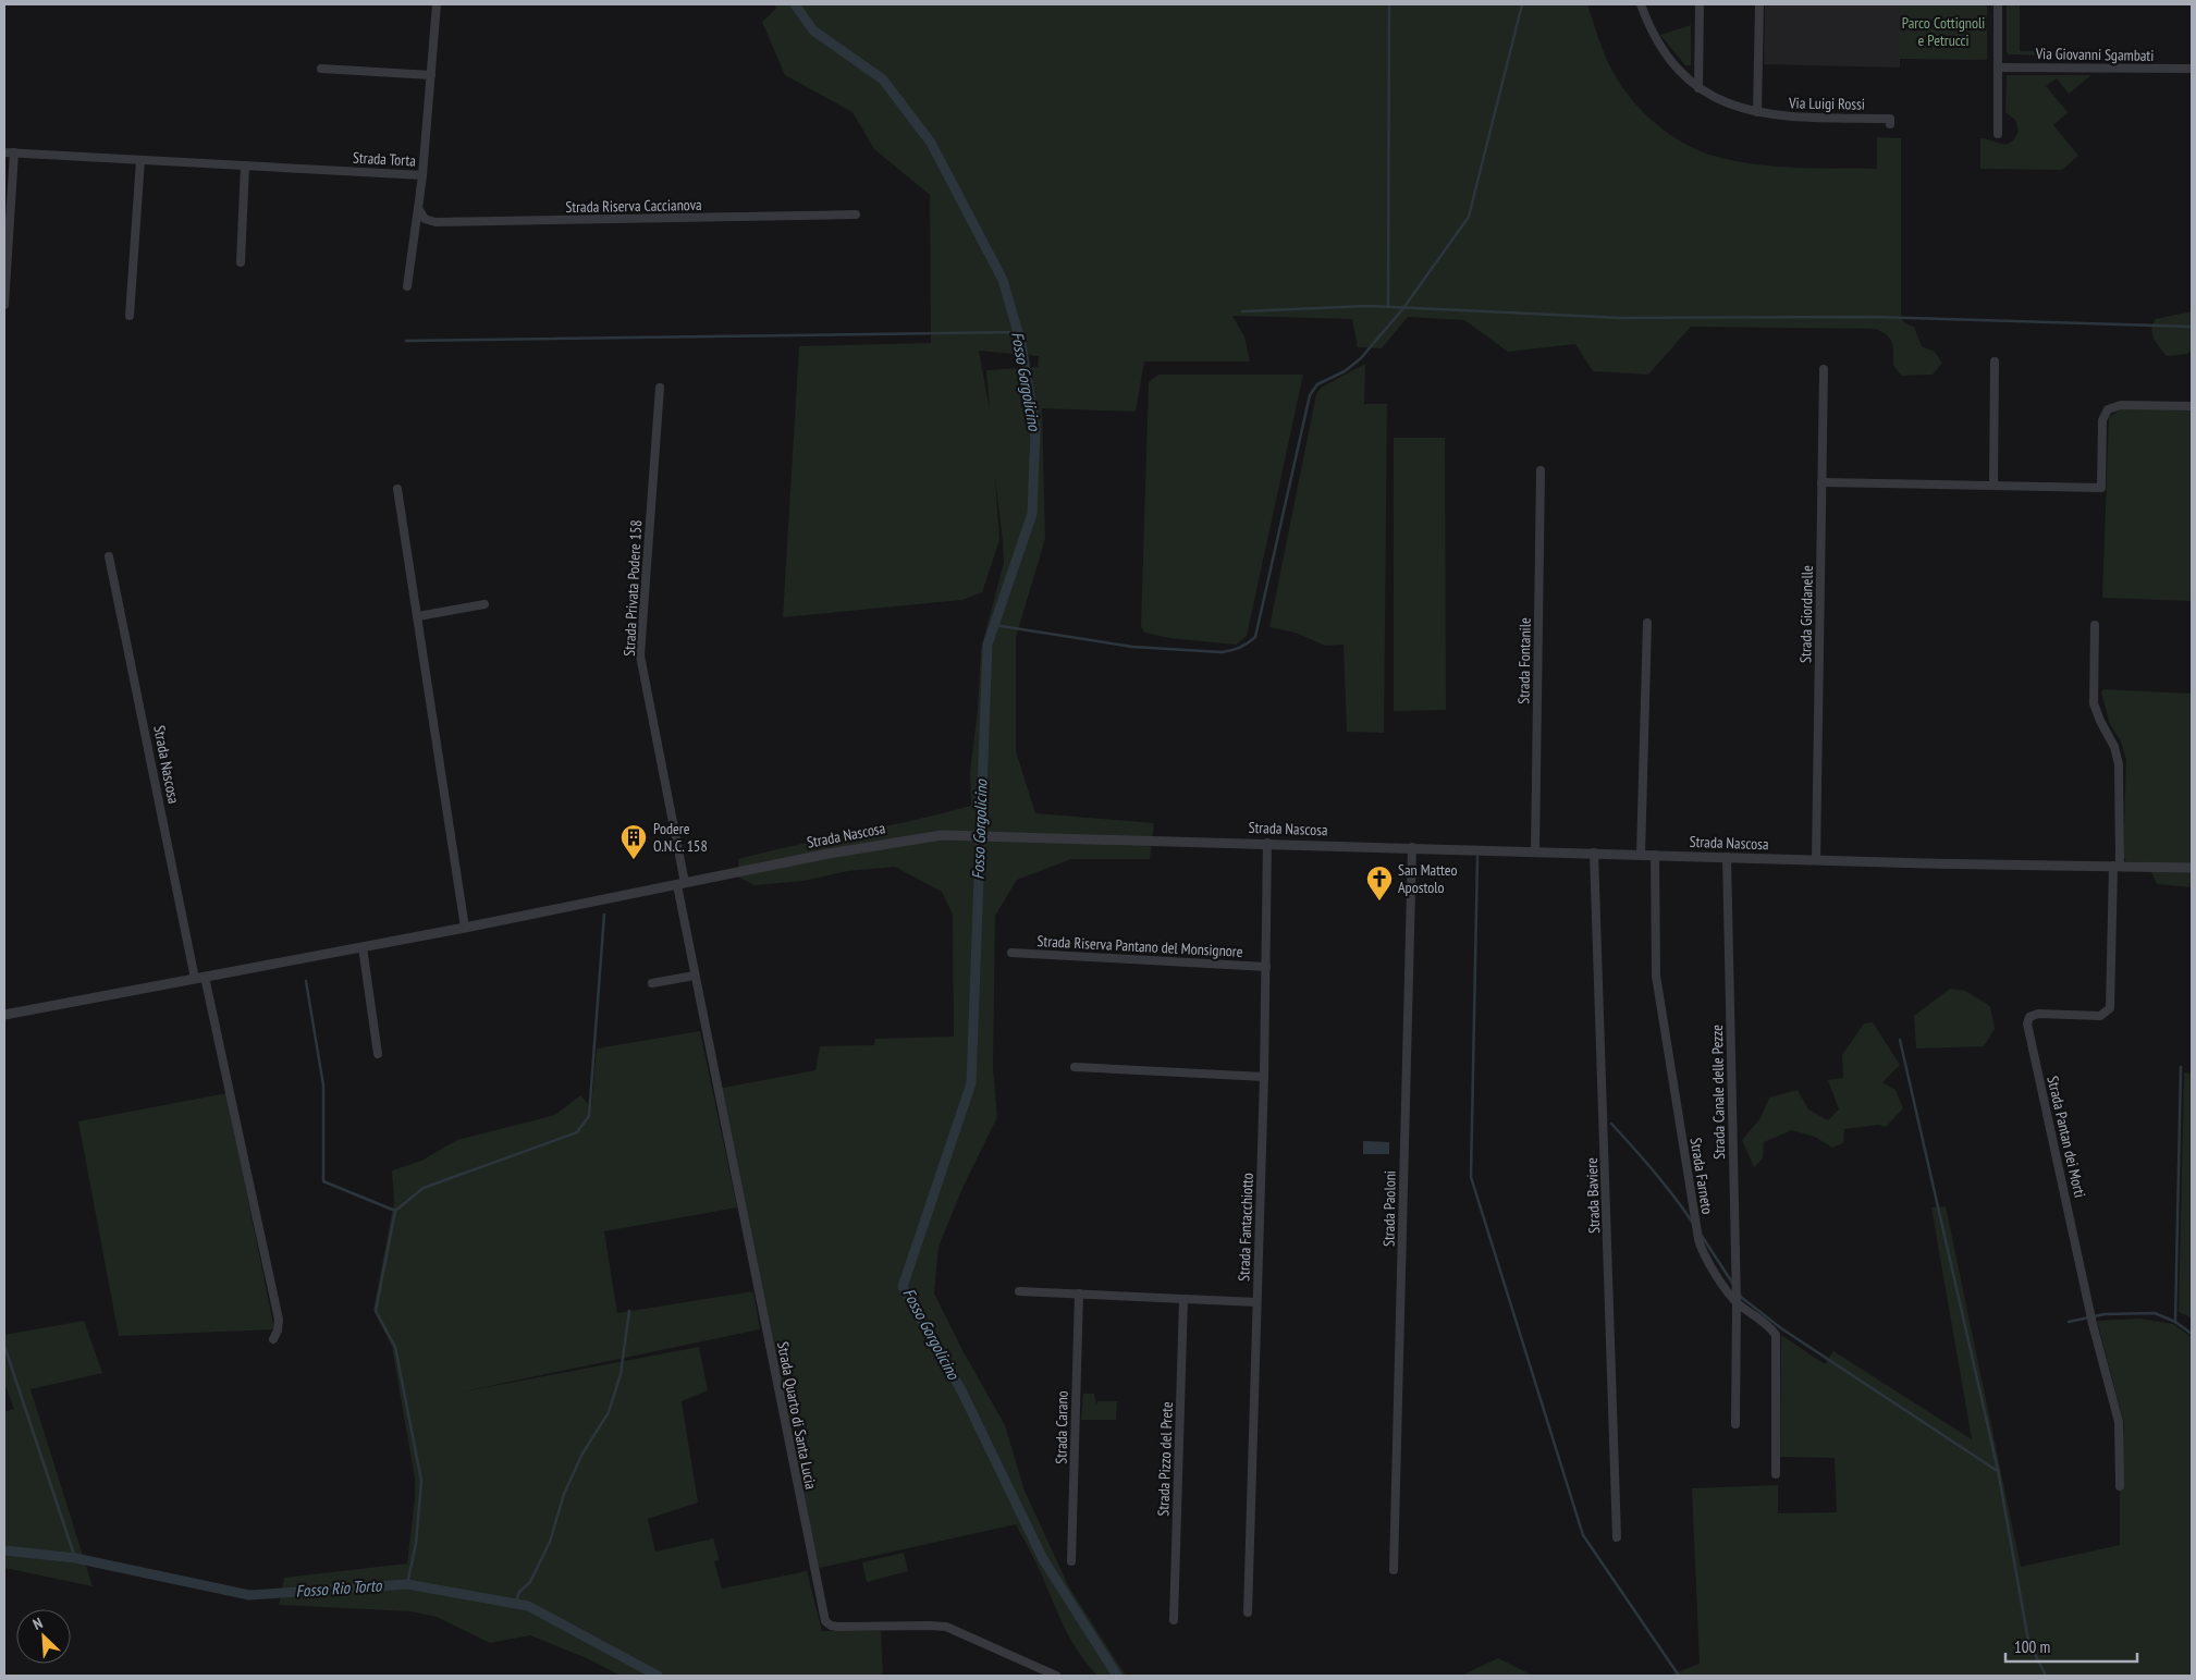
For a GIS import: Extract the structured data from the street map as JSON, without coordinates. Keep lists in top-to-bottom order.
{
  "streets": {
    "street": [
      "Via Giovanni Sgambati",
      "Via Luigi Rossi",
      "Strada Torta",
      "Strada Riserva Caccianova",
      "Strada Privata Podere 158",
      "Strada Giordanelle",
      "Strada Fontanile",
      "Strada Nascosa",
      "Strada Riserva Pantano del Monsignore",
      "Strada Canale delle Pezze",
      "Strada Pantan dei Morti",
      "Strada Farneto",
      "Strada Baviere",
      "Strada Paoloni",
      "Strada Fantacchiotto",
      "Strada Quarto di Santa Lucia",
      "Strada Carano",
      "Strada Pizzo del Prete"
    ]
  },
  "crossings": [
    ["Strada Privata Podere 158", "Strada Nascosa"],
    ["Strada Privata Podere 158", "Strada Quarto di Santa Lucia"],
    ["Strada Giordanelle", "Strada Nascosa"],
    ["Strada Fontanile", "Strada Nascosa"],
    ["Strada Nascosa", "Strada Canale delle Pezze"],
    ["Strada Nascosa", "Strada Pantan dei Morti"],
    ["Strada Nascosa", "Strada Farneto"],
    ["Strada Nascosa", "Strada Baviere"],
    ["Strada Nascosa", "Strada Paoloni"],
    ["Strada Nascosa", "Strada Fantacchiotto"],
    ["Strada Nascosa", "Strada Quarto di Santa Lucia"],
    ["Strada Riserva Pantano del Monsignore", "Strada Fantacchiotto"],
    ["Strada Canale delle Pezze", "Strada Farneto"]
  ],
  "water": ["Fosso Gorgolicino", "Fosso Rio Torto"],
  "parks": ["Parco Cottignoli e Petrucci"],
  "places": {
    "building": ["Podere O.N.C. 158"],
    "church": ["San Matteo Apostolo"]
  },
  "scale_bar": "100 m",
  "north": "top left"
}
